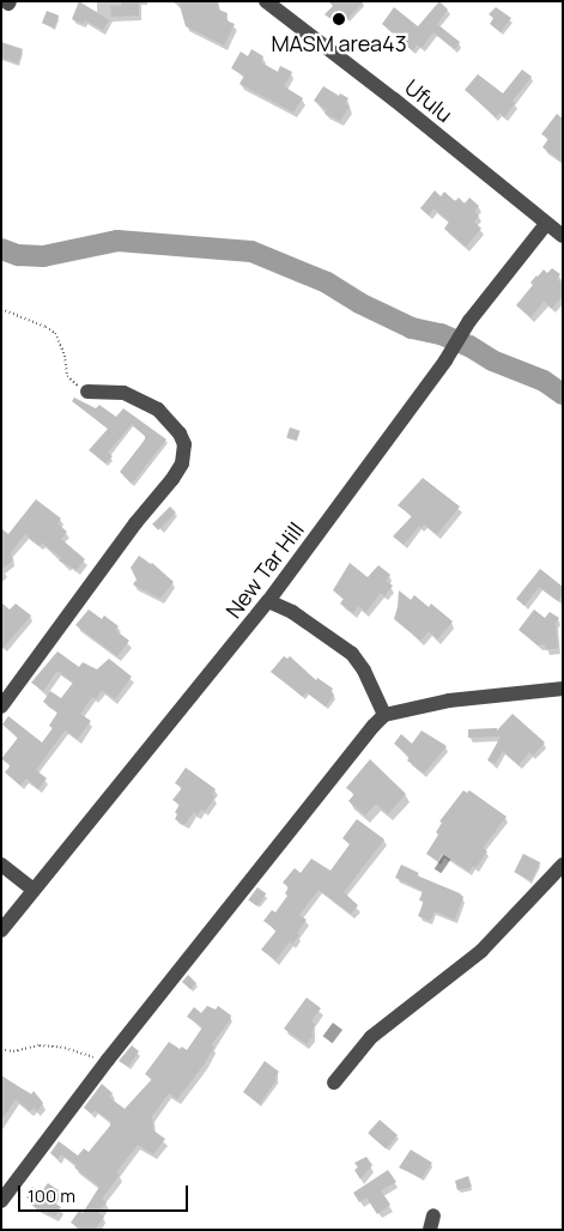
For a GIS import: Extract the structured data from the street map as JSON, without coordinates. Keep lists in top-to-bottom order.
{
  "streets": {
    "street": ["Ufulu", "New Tar Hill"]
  },
  "crossings": [
    ["Ufulu", "New Tar Hill"]
  ],
  "places": ["MASM area43"],
  "scale_bar": "100 m"
}
